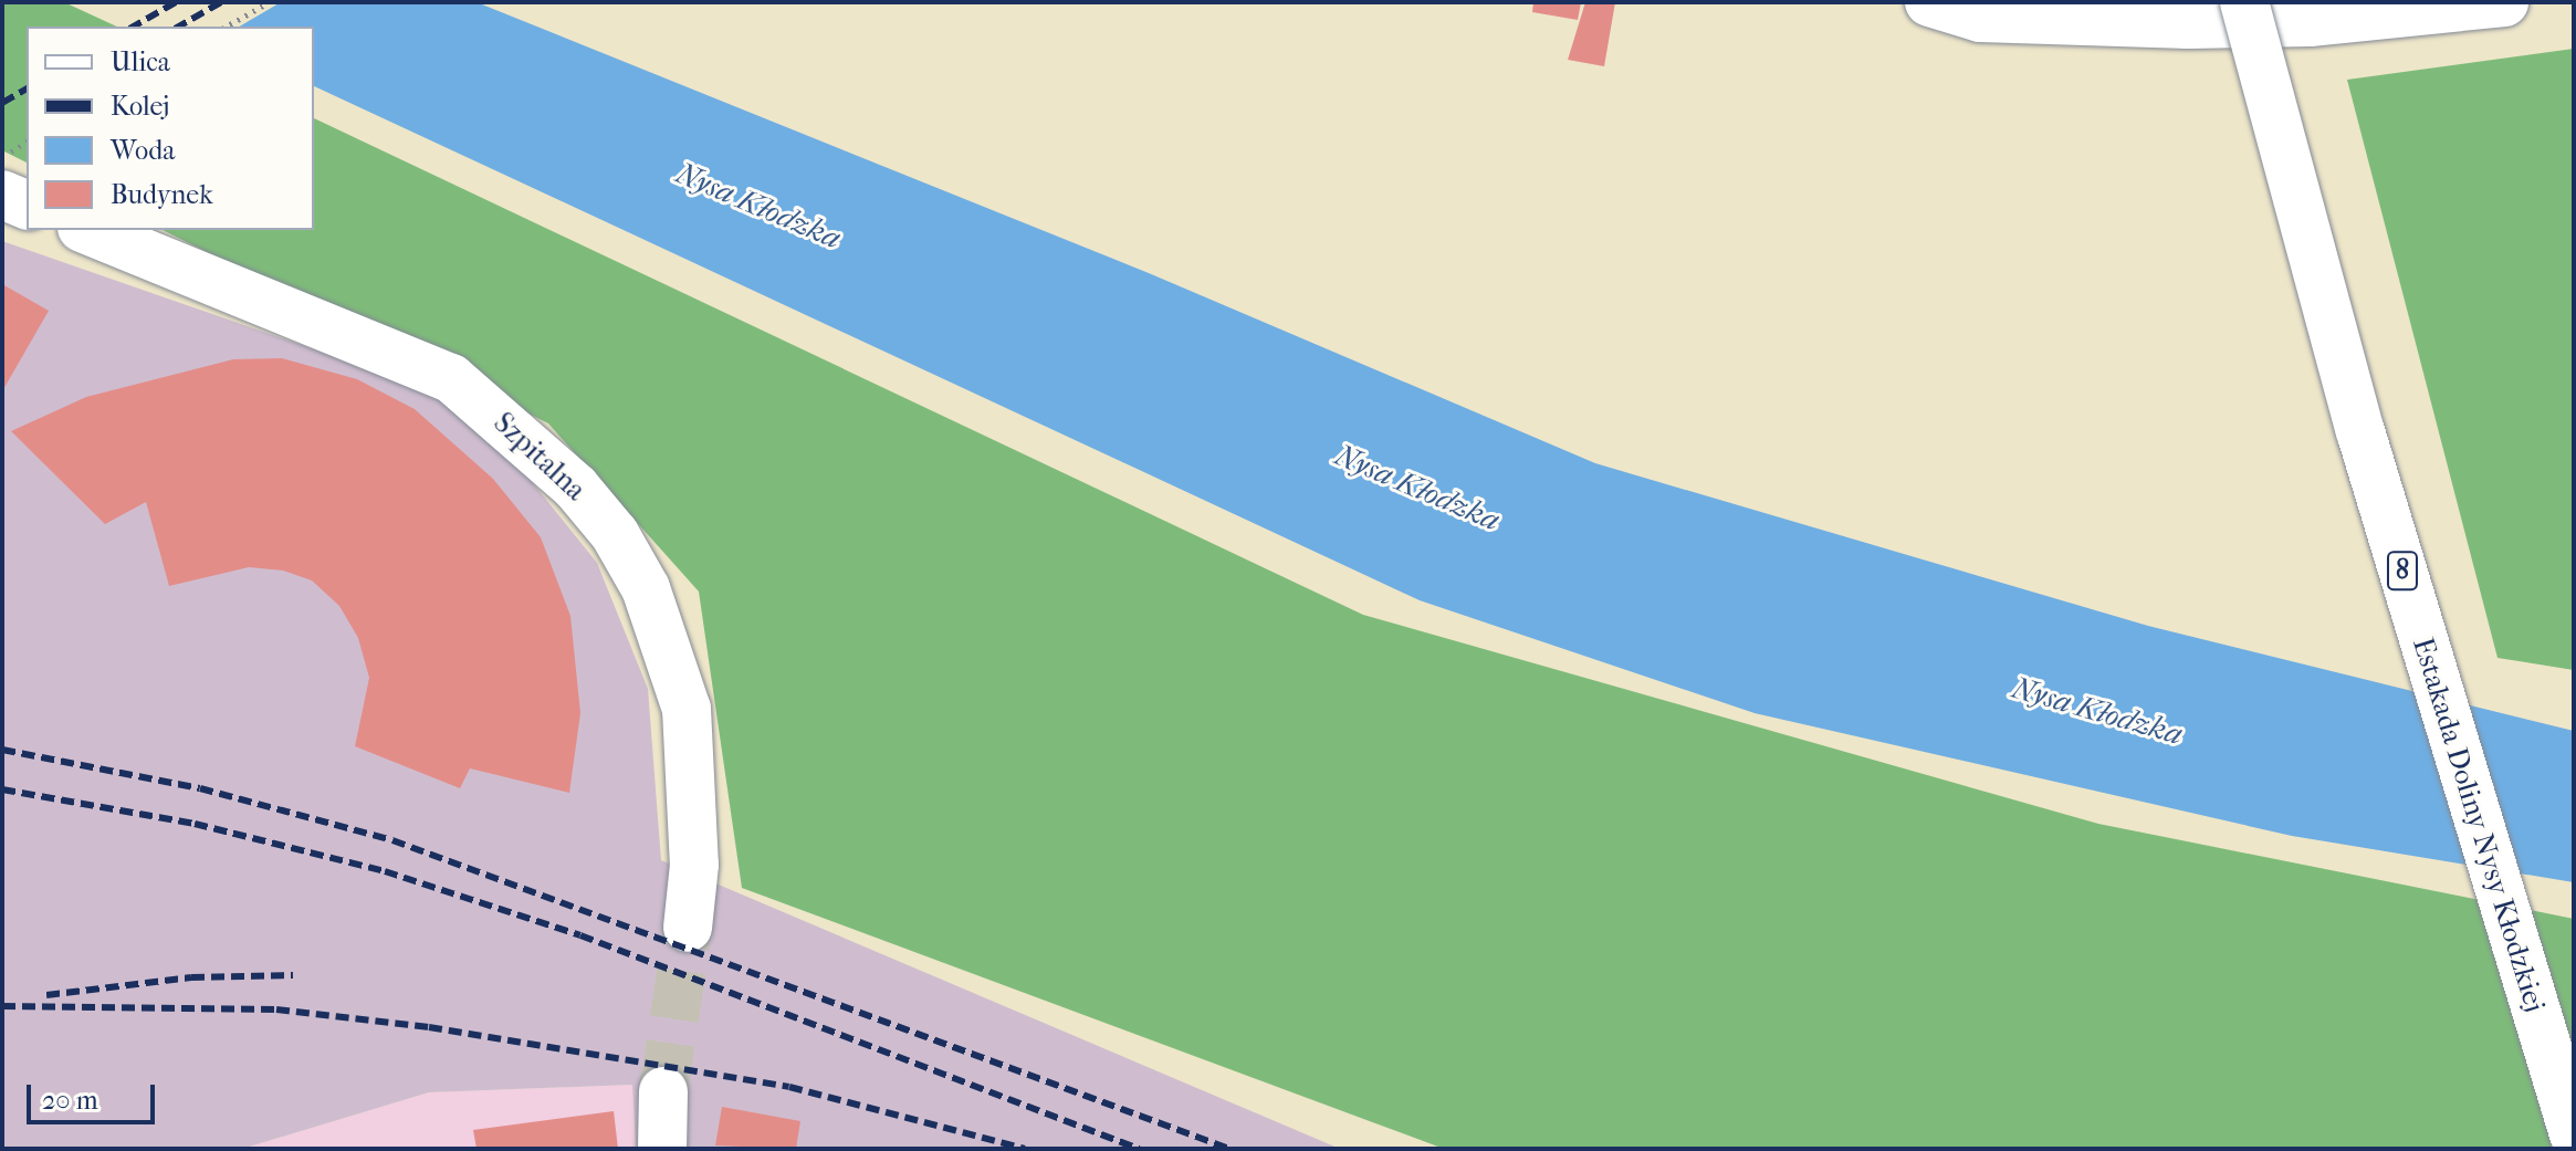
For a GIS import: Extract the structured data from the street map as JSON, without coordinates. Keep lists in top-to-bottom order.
{
  "streets": {
    "main road": ["Szpitalna", "8", "Estakada Doliny Nysy Kłodzkiej"]
  },
  "water": ["Nysa Kłodzka"],
  "legend": [
    "Ulica",
    "Kolej",
    "Woda",
    "Budynek"
  ],
  "scale_bar": "20 m"
}
